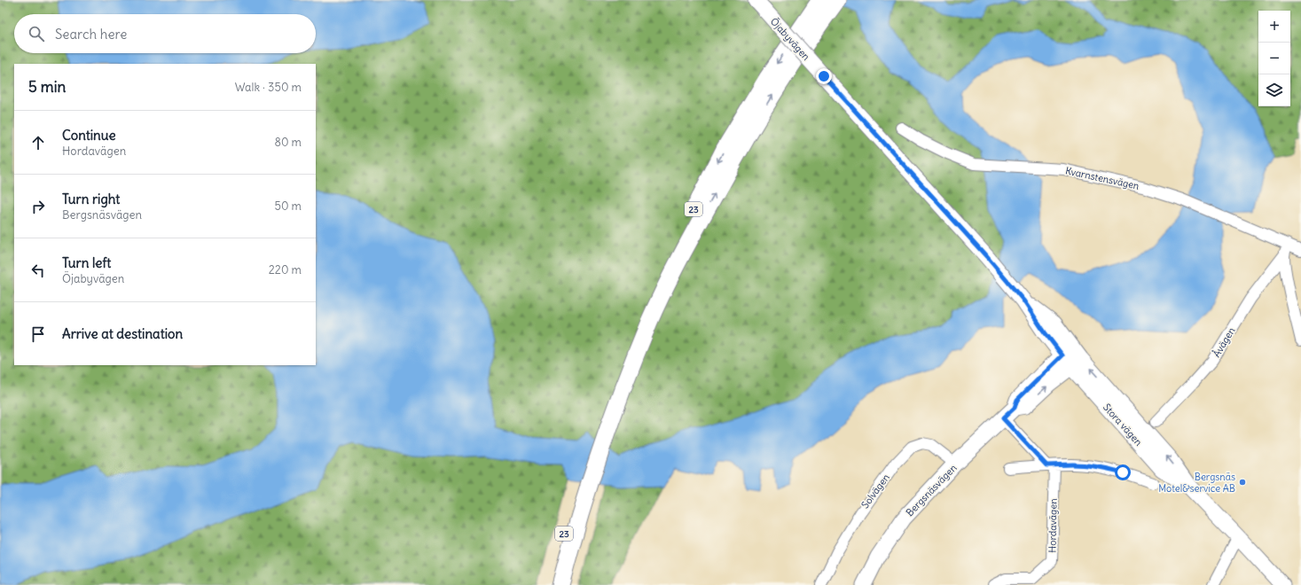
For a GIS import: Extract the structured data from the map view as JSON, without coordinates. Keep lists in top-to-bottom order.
{
  "streets": {
    "main road": ["23"],
    "street": [
      "Öjabyvägen",
      "Kvarnstensvägen",
      "Åvägen",
      "Stora vägen",
      "Bergsnäsvägen",
      "Solvägen",
      "Hordavägen"
    ]
  },
  "crossings": [
    ["Öjabyvägen", "Stora vägen"],
    ["Öjabyvägen", "Bergsnäsvägen"],
    ["Stora vägen", "Bergsnäsvägen"],
    ["Bergsnäsvägen", "Solvägen"]
  ],
  "places": ["Bergsnäs Motel&service AB"],
  "page": {
    "map_buttons": ["+", "−"],
    "search": "Search here",
    "heading": ["5 min", "Walk · 350 m"],
    "list": [
      ["Continue", "Hordavägen", "80 m"],
      ["Turn right", "Bergsnäsvägen", "50 m"],
      ["Turn left", "Öjabyvägen", "220 m"],
      "Arrive at destination"
    ]
  }
}
